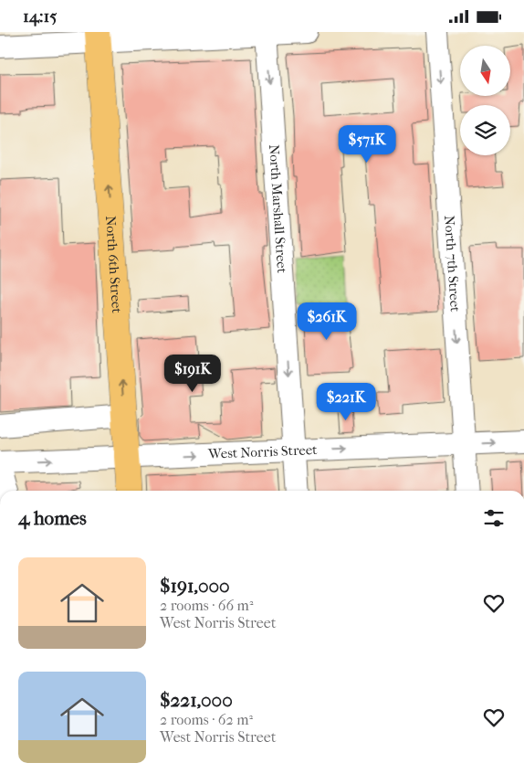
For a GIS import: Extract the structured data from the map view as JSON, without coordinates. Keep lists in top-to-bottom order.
{
  "streets": {
    "main road": ["North 6th Street"],
    "street": ["North Marshall Street", "North 7th Street", "West Norris Street"]
  },
  "crossings": [
    ["North Marshall Street", "West Norris Street"],
    ["North 6th Street", "West Norris Street"],
    ["North 7th Street", "West Norris Street"]
  ],
  "one_way": [
    "North Marshall Street",
    "North 6th Street",
    "North 7th Street",
    "West Norris Street"
  ],
  "north": "bottom",
  "page": {
    "status": "14:15",
    "price": [
      "$571K",
      "$261K",
      "$191K",
      "$221K"
    ],
    "heading": "4 homes",
    "list": [
      {
        "name": "$191,000",
        "note": "2 rooms · 66 m² · West Norris Street"
      },
      {
        "name": "$221,000",
        "note": "2 rooms · 62 m² · West Norris Street"
      }
    ]
  }
}
